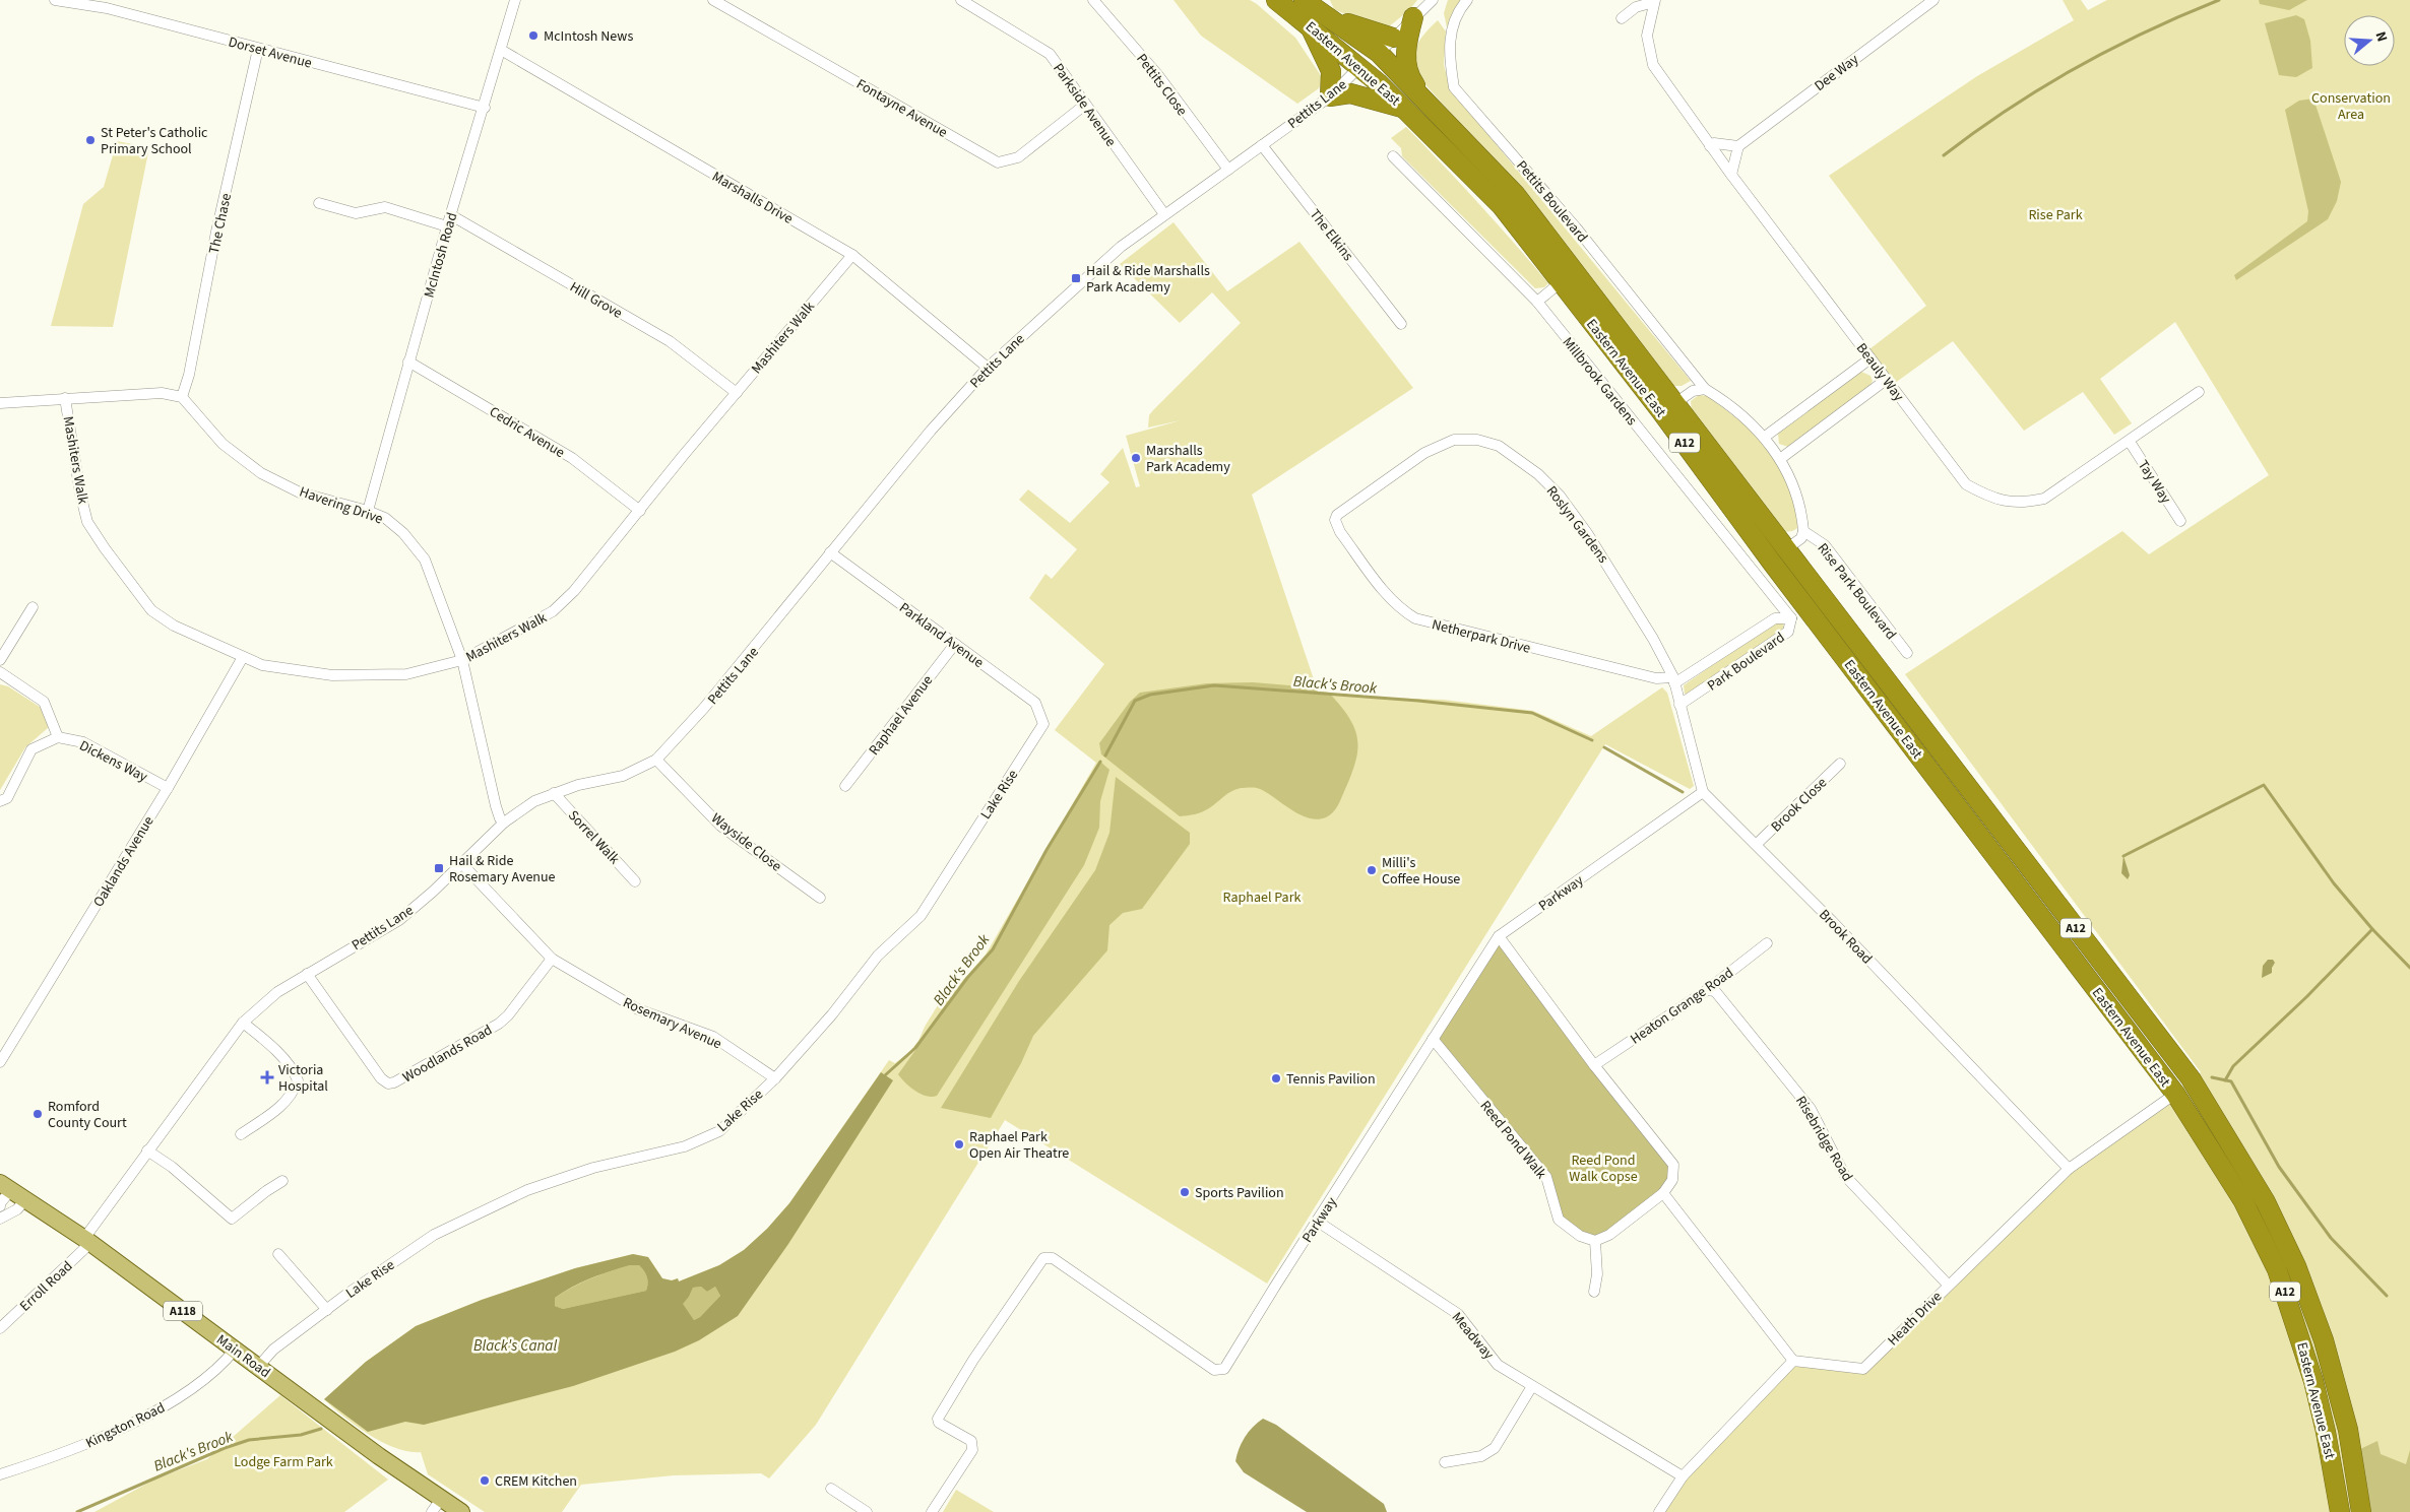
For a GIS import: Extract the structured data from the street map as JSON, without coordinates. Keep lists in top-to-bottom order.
{
  "streets": {
    "highway": ["Eastern Avenue East", "A12"],
    "main road": ["A118", "Main Road"],
    "street": [
      "Dorset Avenue",
      "Dee Way",
      "Pettits Close",
      "Pettits Lane",
      "Parkside Avenue",
      "Fontayne Avenue",
      "Marshalls Drive",
      "Pettits Boulevard",
      "The Chase",
      "The Elkins",
      "McIntosh Road",
      "Hill Grove",
      "Mashiters Walk",
      "Beauly Way",
      "Millbrook Gardens",
      "Cedric Avenue",
      "Tay Way",
      "Havering Drive",
      "Roslyn Gardens",
      "Rise Park Boulevard",
      "Parkland Avenue",
      "Netherpark Drive",
      "Park Boulevard",
      "Raphael Avenue",
      "Dickens Way",
      "Lake Rise",
      "Brook Close",
      "Sorrel Walk",
      "Wayside Close",
      "Oaklands Avenue",
      "Parkway",
      "Brook Road",
      "Heaton Grange Road",
      "Rosemary Avenue",
      "Woodlands Road",
      "Risebridge Road",
      "Reed Pond Walk",
      "Erroll Road",
      "Heath Drive",
      "Meadway",
      "Kingston Road"
    ]
  },
  "crossings": [
    ["Dorset Avenue", "The Chase"],
    ["Dorset Avenue", "McIntosh Road"],
    ["Eastern Avenue East", "Pettits Lane"],
    ["Eastern Avenue East", "Millbrook Gardens"],
    ["Eastern Avenue East", "Park Boulevard"],
    ["Eastern Avenue East", "Heath Drive"],
    ["Pettits Close", "Pettits Lane"],
    ["Pettits Lane", "Parkside Avenue"],
    ["Pettits Lane", "Marshalls Drive"],
    ["Pettits Lane", "The Elkins"],
    ["Pettits Lane", "Havering Drive"],
    ["Pettits Lane", "Parkland Avenue"],
    ["Pettits Lane", "Sorrel Walk"],
    ["Pettits Lane", "Wayside Close"],
    ["Pettits Lane", "Rosemary Avenue"],
    ["Pettits Lane", "Woodlands Road"],
    ["Pettits Lane", "Erroll Road"],
    ["Pettits Lane", "Main Road"],
    ["Parkside Avenue", "Fontayne Avenue"],
    ["Marshalls Drive", "McIntosh Road"],
    ["Marshalls Drive", "Mashiters Walk"],
    ["The Chase", "Havering Drive"],
    ["McIntosh Road", "Hill Grove"],
    ["McIntosh Road", "Cedric Avenue"],
    ["McIntosh Road", "Havering Drive"],
    ["Hill Grove", "Mashiters Walk"],
    ["Mashiters Walk", "Cedric Avenue"],
    ["Mashiters Walk", "Havering Drive"],
    ["Mashiters Walk", "Oaklands Avenue"],
    ["Beauly Way", "Tay Way"],
    ["Millbrook Gardens", "Park Boulevard"],
    ["Roslyn Gardens", "Netherpark Drive"],
    ["Roslyn Gardens", "Park Boulevard"],
    ["Parkland Avenue", "Raphael Avenue"],
    ["Parkland Avenue", "Lake Rise"],
    ["Netherpark Drive", "Park Boulevard"],
    ["Dickens Way", "Oaklands Avenue"],
    ["Lake Rise", "Rosemary Avenue"],
    ["Lake Rise", "Main Road"],
    ["Brook Close", "Brook Road"],
    ["Parkway", "Brook Road"],
    ["Parkway", "Reed Pond Walk"],
    ["Parkway", "Meadway"],
    ["Brook Road", "Heath Drive"],
    ["Heaton Grange Road", "Risebridge Road"],
    ["Rosemary Avenue", "Woodlands Road"],
    ["Risebridge Road", "Heath Drive"],
    ["Erroll Road", "Main Road"],
    ["Main Road", "Kingston Road"]
  ],
  "water": ["Black's Brook", "Black's Canal"],
  "parks": [
    "Conservation Area",
    "Rise Park",
    "Raphael Park",
    "Reed Pond Walk Copse",
    "Lodge Farm Park"
  ],
  "places": {
    "other": [
      "McIntosh News",
      "St Peter's Catholic Primary School",
      "Marshalls Park Academy",
      "Milli's Coffee House",
      "Tennis Pavilion",
      "Romford County Court",
      "Raphael Park Open Air Theatre",
      "Sports Pavilion",
      "CREM Kitchen"
    ],
    "transit": ["Hail & Ride Marshalls Park Academy", "Hail & Ride Rosemary Avenue"],
    "health": ["Victoria Hospital"]
  },
  "north": "right"
}
